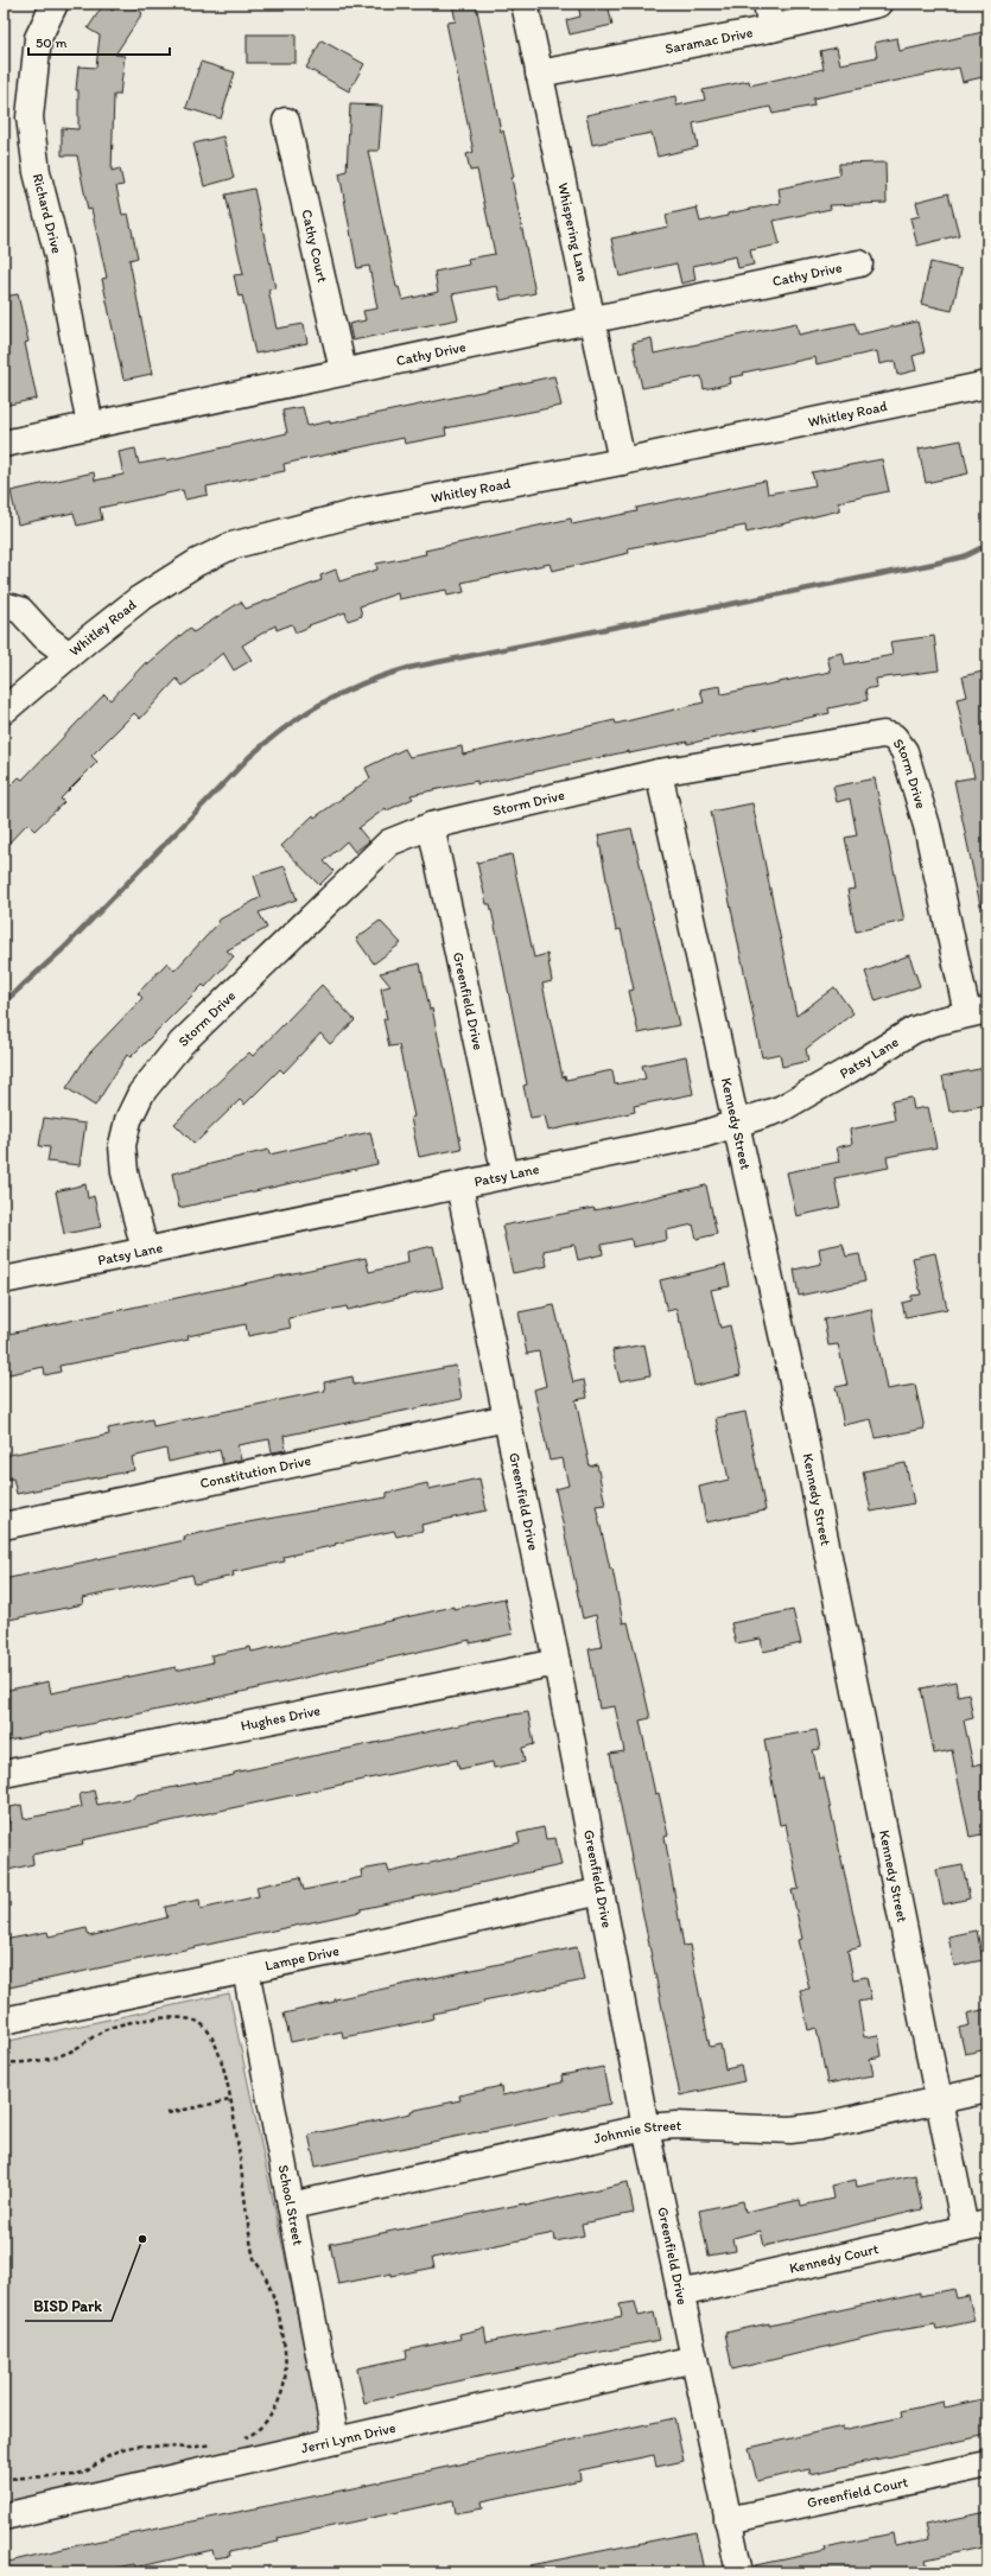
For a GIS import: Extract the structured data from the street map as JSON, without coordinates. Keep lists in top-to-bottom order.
{
  "streets": {
    "street": [
      "Saramac Drive",
      "Richard Drive",
      "Whispering Lane",
      "Cathy Court",
      "Cathy Drive",
      "Whitley Road",
      "Storm Drive",
      "Greenfield Drive",
      "Patsy Lane",
      "Kennedy Street",
      "Constitution Drive",
      "Hughes Drive",
      "Lampe Drive",
      "Johnnie Street",
      "School Street",
      "Kennedy Court",
      "Jerri Lynn Drive",
      "Greenfield Court"
    ]
  },
  "crossings": [
    ["Saramac Drive", "Whispering Lane"],
    ["Richard Drive", "Cathy Drive"],
    ["Whispering Lane", "Cathy Drive"],
    ["Whispering Lane", "Whitley Road"],
    ["Cathy Court", "Cathy Drive"],
    ["Storm Drive", "Greenfield Drive"],
    ["Storm Drive", "Patsy Lane"],
    ["Storm Drive", "Kennedy Street"],
    ["Greenfield Drive", "Patsy Lane"],
    ["Greenfield Drive", "Constitution Drive"],
    ["Greenfield Drive", "Hughes Drive"],
    ["Greenfield Drive", "Lampe Drive"],
    ["Greenfield Drive", "Johnnie Street"],
    ["Greenfield Drive", "Kennedy Court"],
    ["Greenfield Drive", "Jerri Lynn Drive"],
    ["Greenfield Drive", "Greenfield Court"],
    ["Patsy Lane", "Kennedy Street"],
    ["Kennedy Street", "Johnnie Street"],
    ["Kennedy Street", "Kennedy Court"],
    ["Lampe Drive", "School Street"],
    ["Johnnie Street", "School Street"],
    ["School Street", "Jerri Lynn Drive"]
  ],
  "places": ["BISD Park"],
  "scale_bar": "50 m"
}
